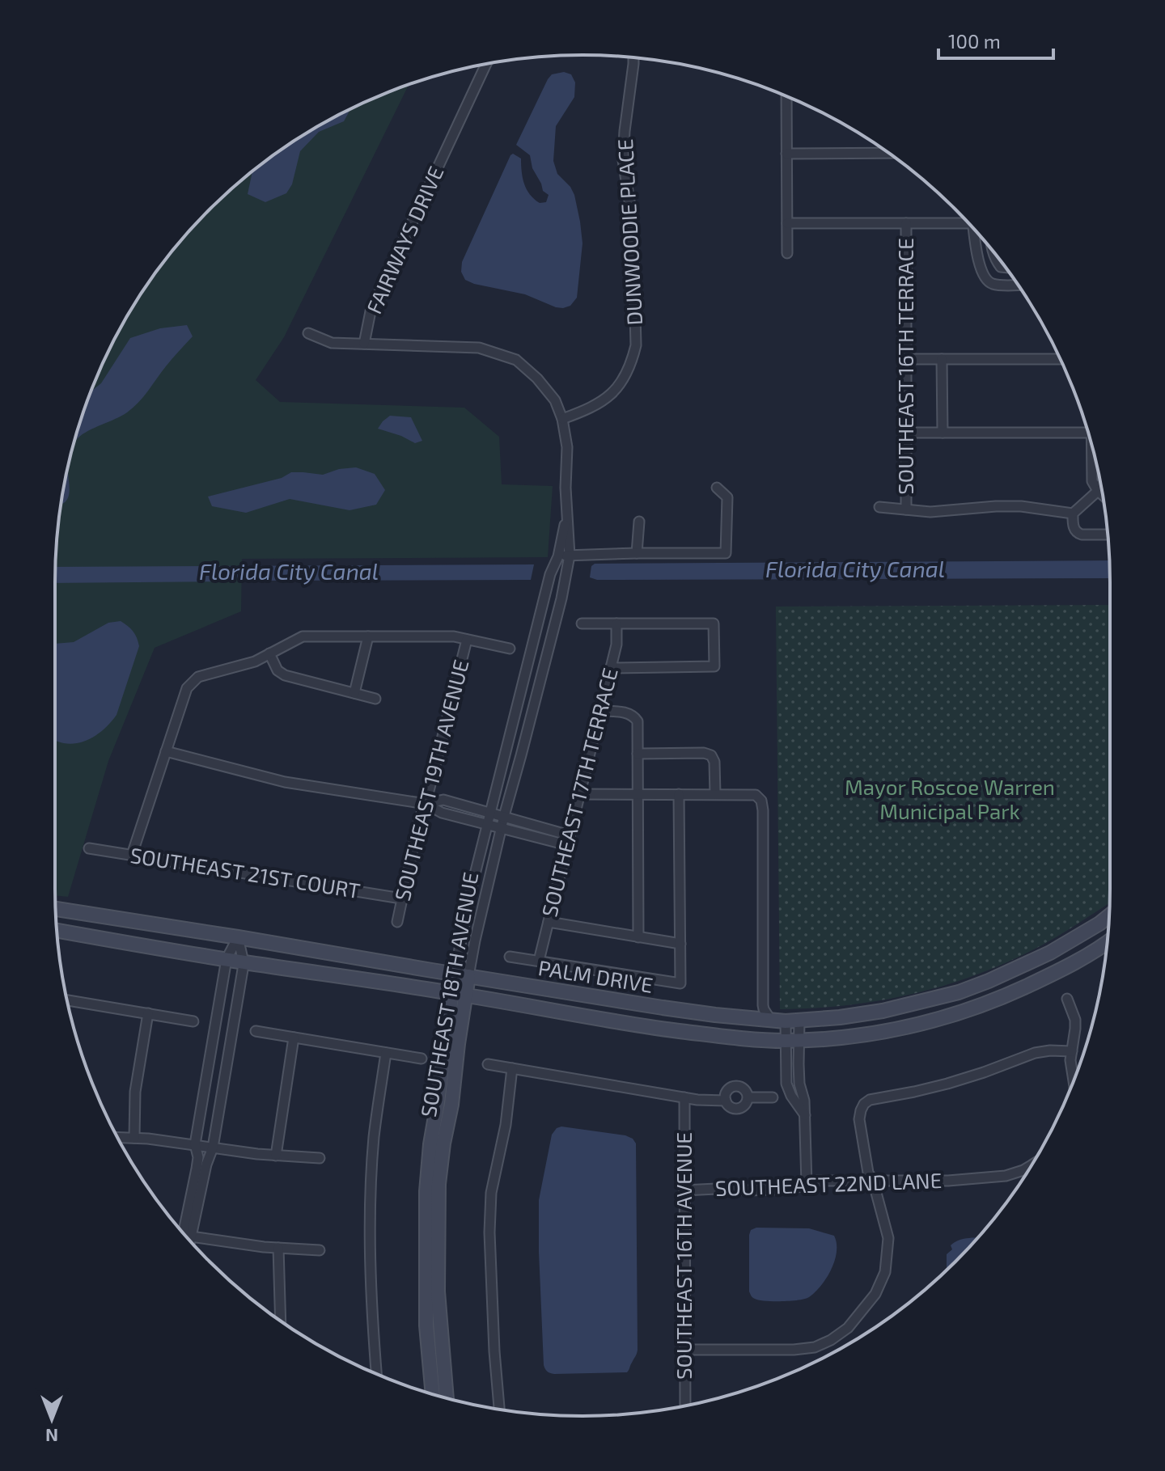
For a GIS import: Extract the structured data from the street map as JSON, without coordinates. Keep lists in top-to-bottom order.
{
  "streets": {
    "main road": ["PALM DRIVE", "SOUTHEAST 18TH AVENUE"],
    "street": [
      "DUNWOODIE PLACE",
      "FAIRWAYS DRIVE",
      "SOUTHEAST 16TH TERRACE",
      "SOUTHEAST 19TH AVENUE",
      "SOUTHEAST 17TH TERRACE",
      "SOUTHEAST 21ST COURT",
      "SOUTHEAST 22ND LANE",
      "SOUTHEAST 16TH AVENUE"
    ]
  },
  "crossings": [
    ["DUNWOODIE PLACE", "FAIRWAYS DRIVE"],
    ["FAIRWAYS DRIVE", "SOUTHEAST 18TH AVENUE"],
    ["SOUTHEAST 19TH AVENUE", "SOUTHEAST 21ST COURT"],
    ["PALM DRIVE", "SOUTHEAST 18TH AVENUE"],
    ["SOUTHEAST 22ND LANE", "SOUTHEAST 16TH AVENUE"]
  ],
  "water": ["Florida City Canal"],
  "parks": ["Mayor Roscoe Warren Municipal Park"],
  "scale_bar": "100 m",
  "north": "bottom"
}
